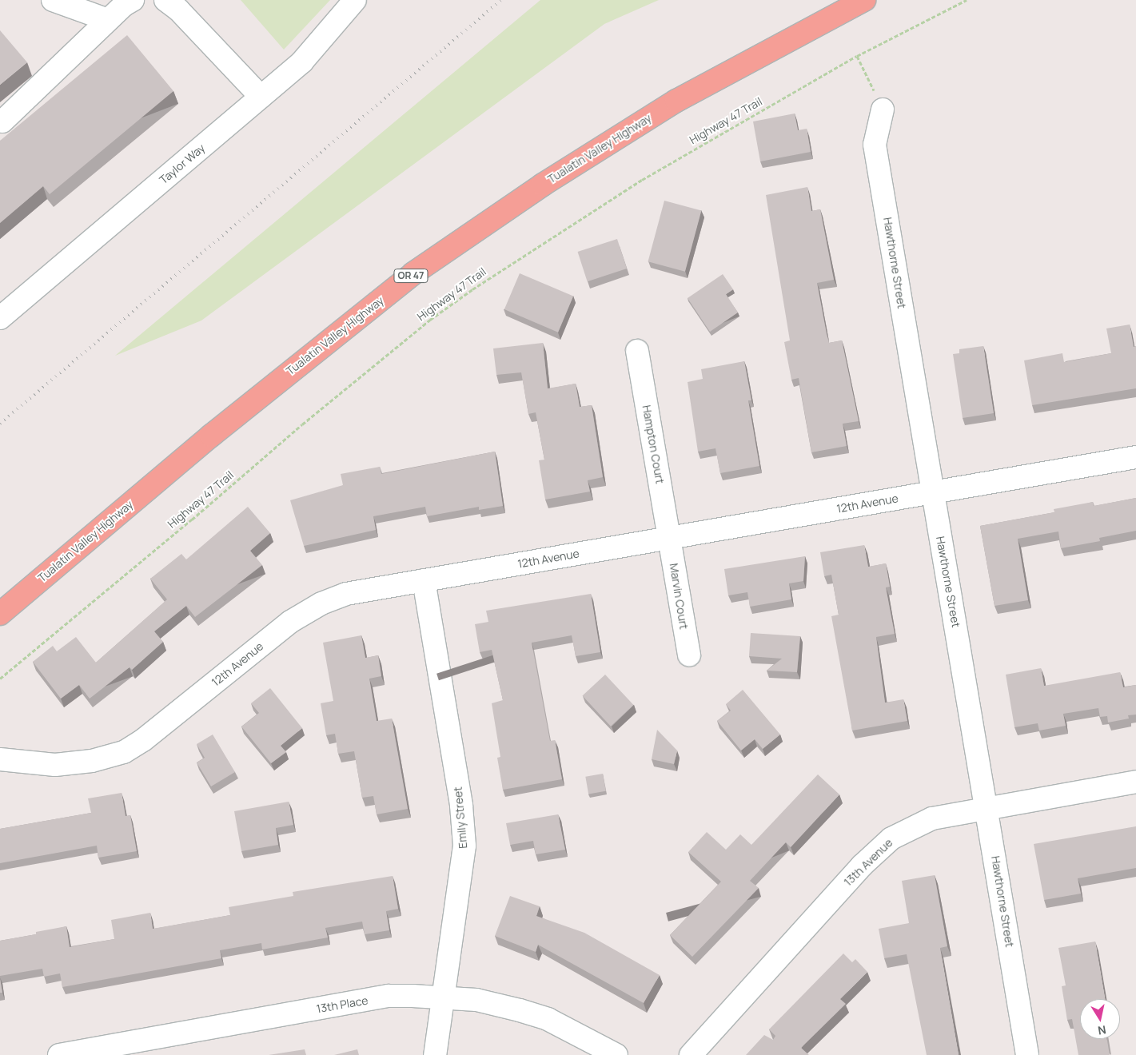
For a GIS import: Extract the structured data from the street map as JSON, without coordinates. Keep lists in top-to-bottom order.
{
  "streets": {
    "highway": ["Tualatin Valley Highway", "OR 47"],
    "street": [
      "Taylor Way",
      "Hawthorne Street",
      "Hampton Court",
      "12th Avenue",
      "Marvin Court",
      "Emily Street",
      "13th Avenue",
      "13th Place"
    ],
    "path": ["Highway 47 Trail"]
  },
  "crossings": [
    ["Hawthorne Street", "12th Avenue"],
    ["Hawthorne Street", "13th Avenue"],
    ["Hampton Court", "12th Avenue"],
    ["Hampton Court", "Marvin Court"],
    ["12th Avenue", "Marvin Court"],
    ["12th Avenue", "Emily Street"],
    ["Emily Street", "13th Place"]
  ],
  "north": "bottom"
}
